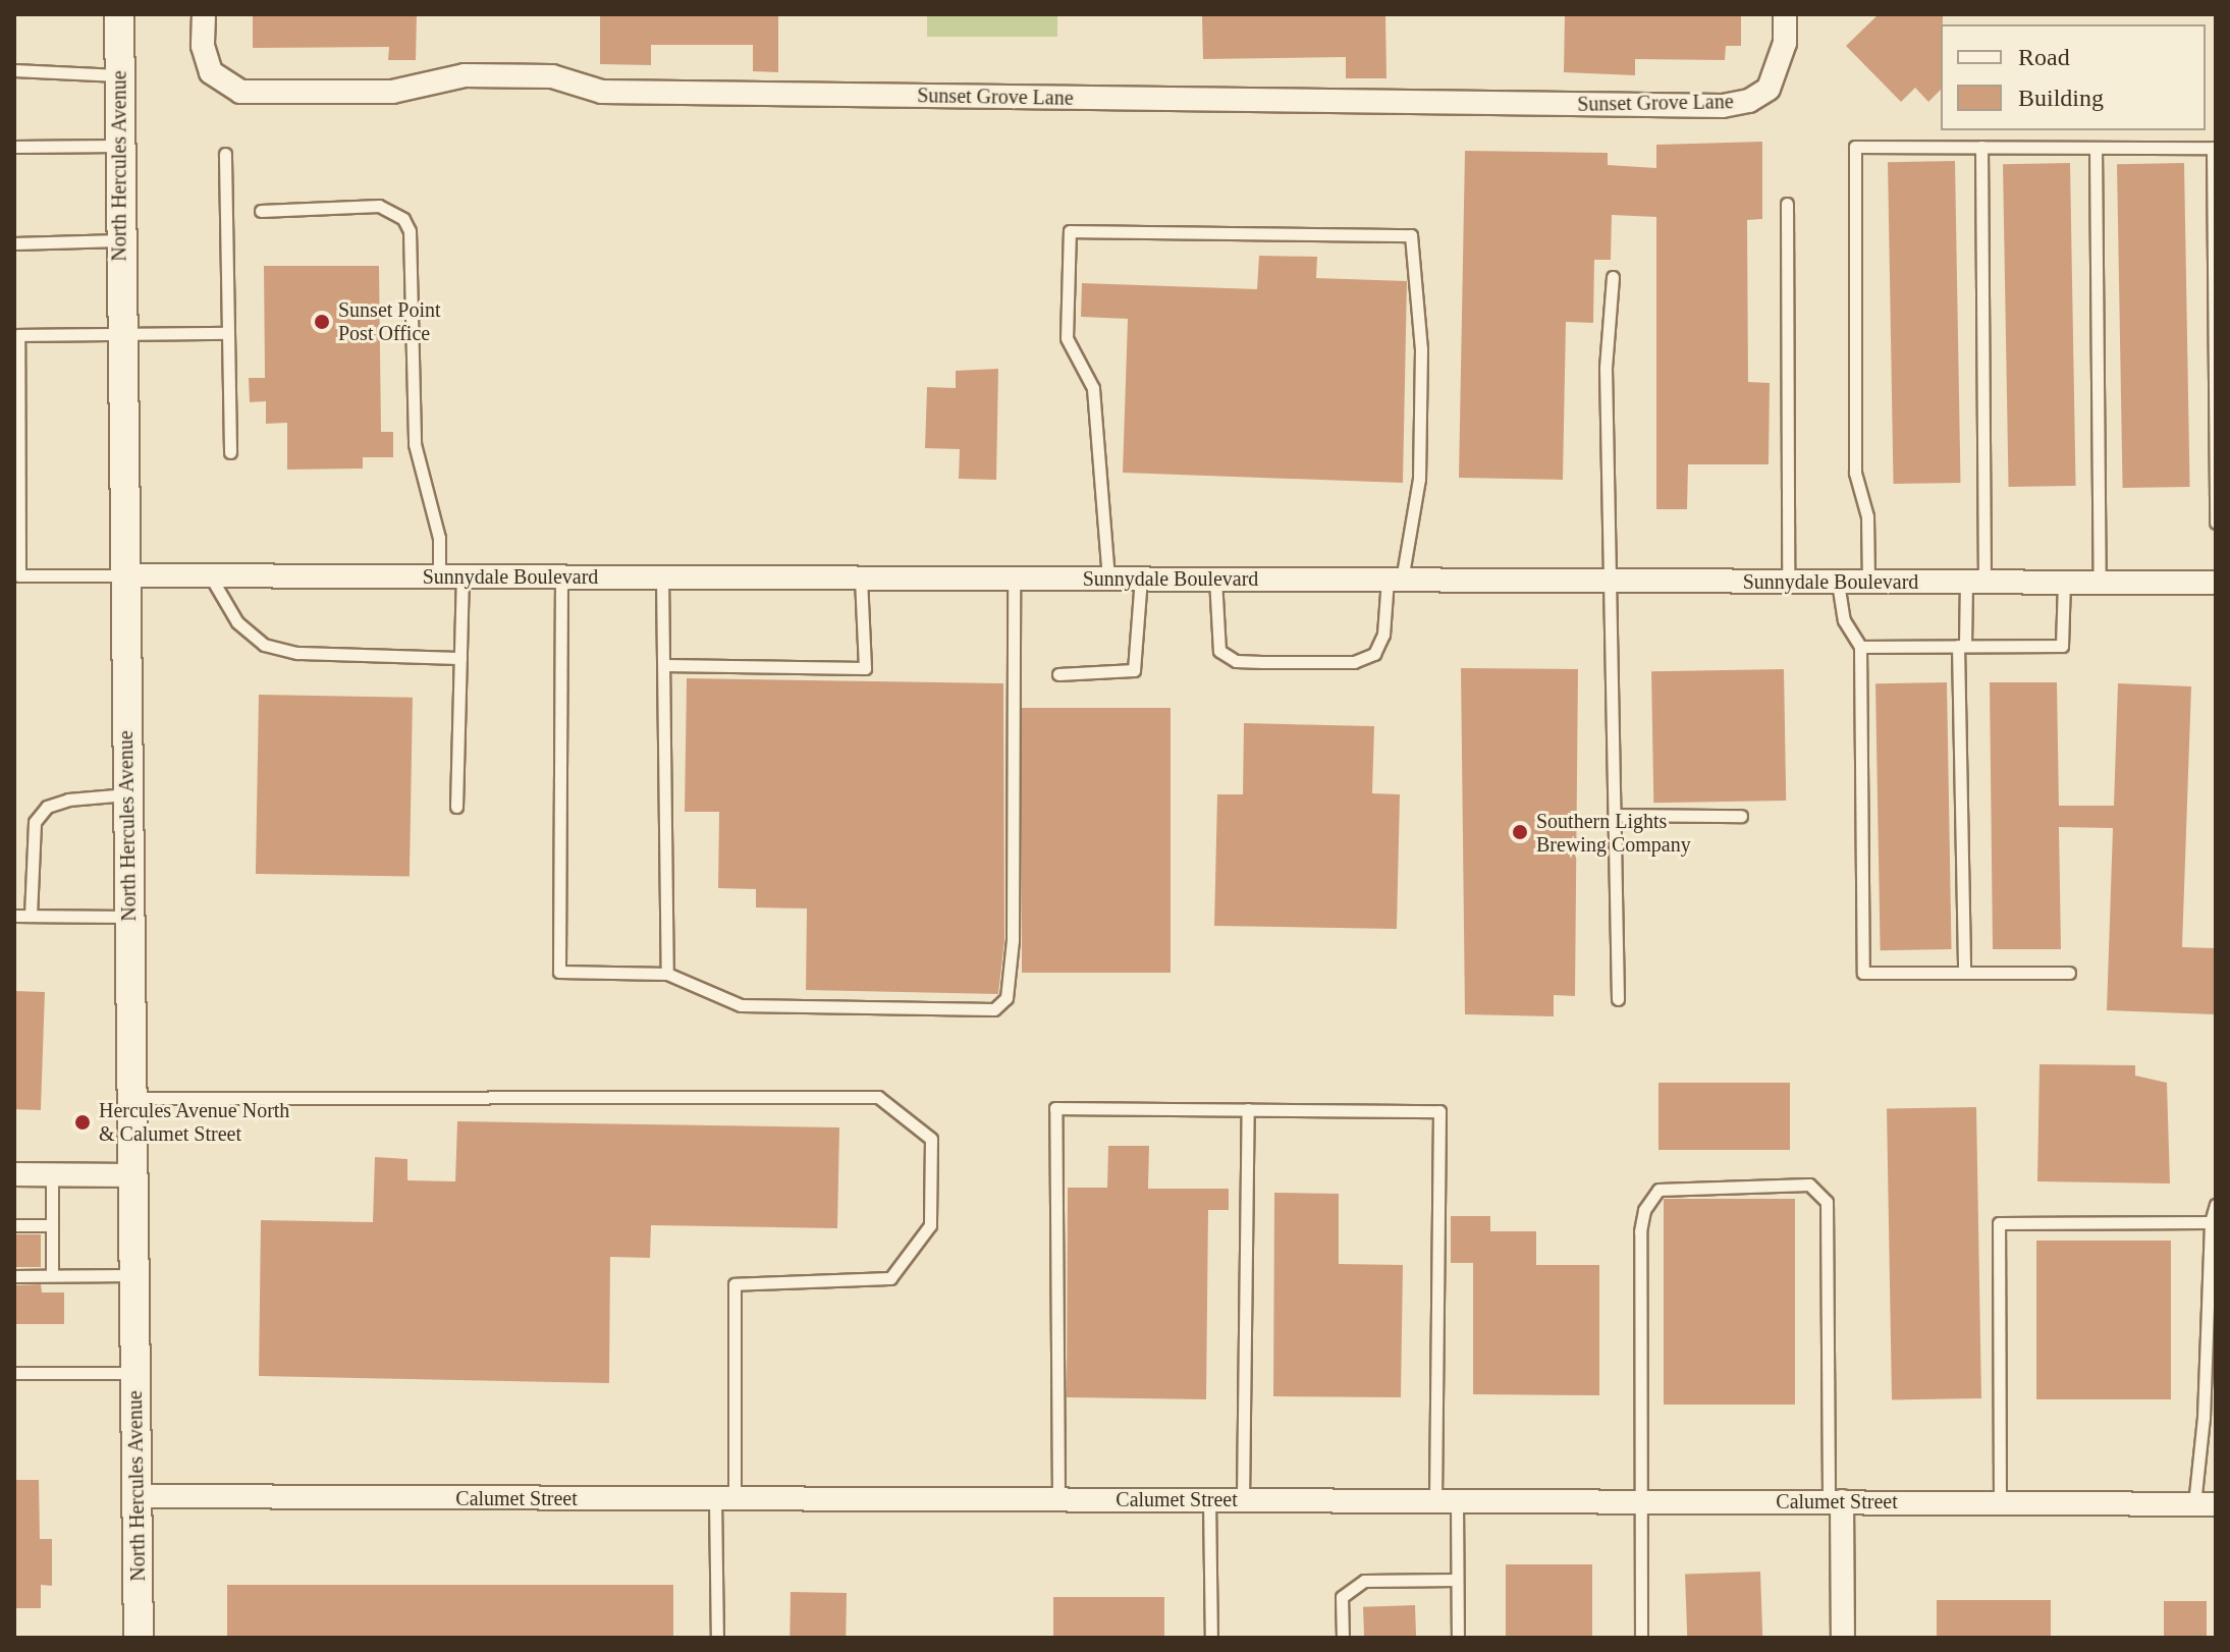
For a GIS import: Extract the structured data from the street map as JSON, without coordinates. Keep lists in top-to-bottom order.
{
  "streets": {
    "street": [
      "Sunset Grove Lane",
      "North Hercules Avenue",
      "Sunnydale Boulevard",
      "Calumet Street"
    ]
  },
  "crossings": [
    ["North Hercules Avenue", "Sunnydale Boulevard"],
    ["North Hercules Avenue", "Calumet Street"]
  ],
  "places": ["Sunset Point Post Office", "Southern Lights Brewing Company", "Hercules Avenue North & Calumet Street"],
  "legend": ["Road", "Building"]
}
